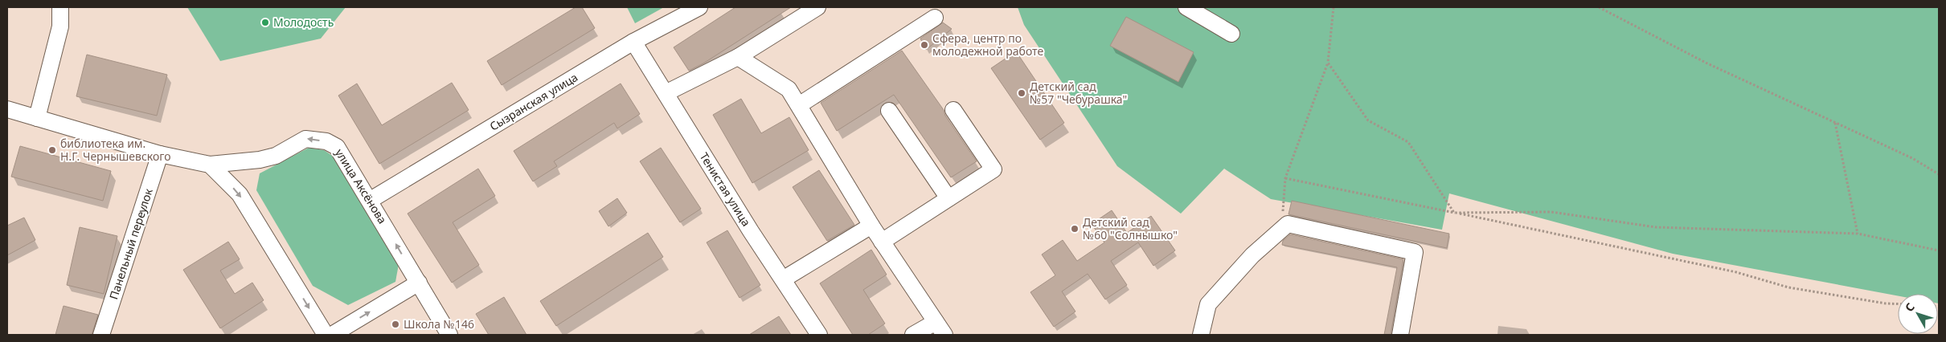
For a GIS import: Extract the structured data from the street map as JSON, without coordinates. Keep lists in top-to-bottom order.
{
  "streets": {
    "street": [
      "Сызранская улица",
      "улица Аксёнова",
      "Тенистая улица",
      "Панельный переулок"
    ]
  },
  "crossings": [
    ["Сызранская улица", "улица Аксёнова"],
    ["Сызранская улица", "Тенистая улица"],
    ["улица Аксёнова", "Панельный переулок"]
  ],
  "one_way": ["улица Аксёнова"],
  "places": [
    "Молодость",
    "Сфера, центр по молодежной работе",
    "Детский сад №57 \"Чебурашка\"",
    "библиотека им. Н.Г. Чернышевского",
    "Детский сад №60 \"Солнышко\"",
    "Школа №146"
  ],
  "north": "top left"
}
